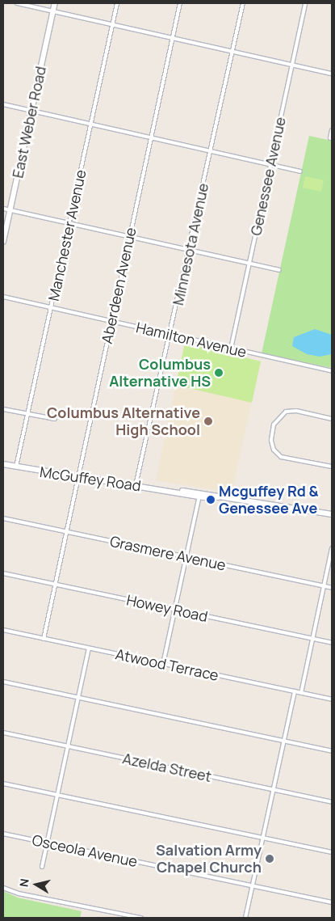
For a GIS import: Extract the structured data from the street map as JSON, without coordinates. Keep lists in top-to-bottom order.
{
  "streets": {
    "street": [
      "East Weber Road",
      "Genessee Avenue",
      "Manchester Avenue",
      "Minnesota Avenue",
      "Aberdeen Avenue",
      "Hamilton Avenue",
      "McGuffey Road",
      "Grasmere Avenue",
      "Howey Road",
      "Atwood Terrace",
      "Azelda Street",
      "Osceola Avenue"
    ]
  },
  "crossings": [
    ["Genessee Avenue", "Hamilton Avenue"],
    ["Manchester Avenue", "Hamilton Avenue"],
    ["Manchester Avenue", "McGuffey Road"],
    ["Minnesota Avenue", "Hamilton Avenue"],
    ["Minnesota Avenue", "McGuffey Road"],
    ["Aberdeen Avenue", "Hamilton Avenue"],
    ["Aberdeen Avenue", "McGuffey Road"],
    ["Aberdeen Avenue", "Grasmere Avenue"],
    ["Aberdeen Avenue", "Howey Road"],
    ["Aberdeen Avenue", "Atwood Terrace"]
  ],
  "places": [
    "Columbus Alternative HS",
    "Columbus Alternative High School",
    "Mcguffey Rd & Genessee Ave",
    "Salvation Army Chapel Church"
  ],
  "north": "left"
}
